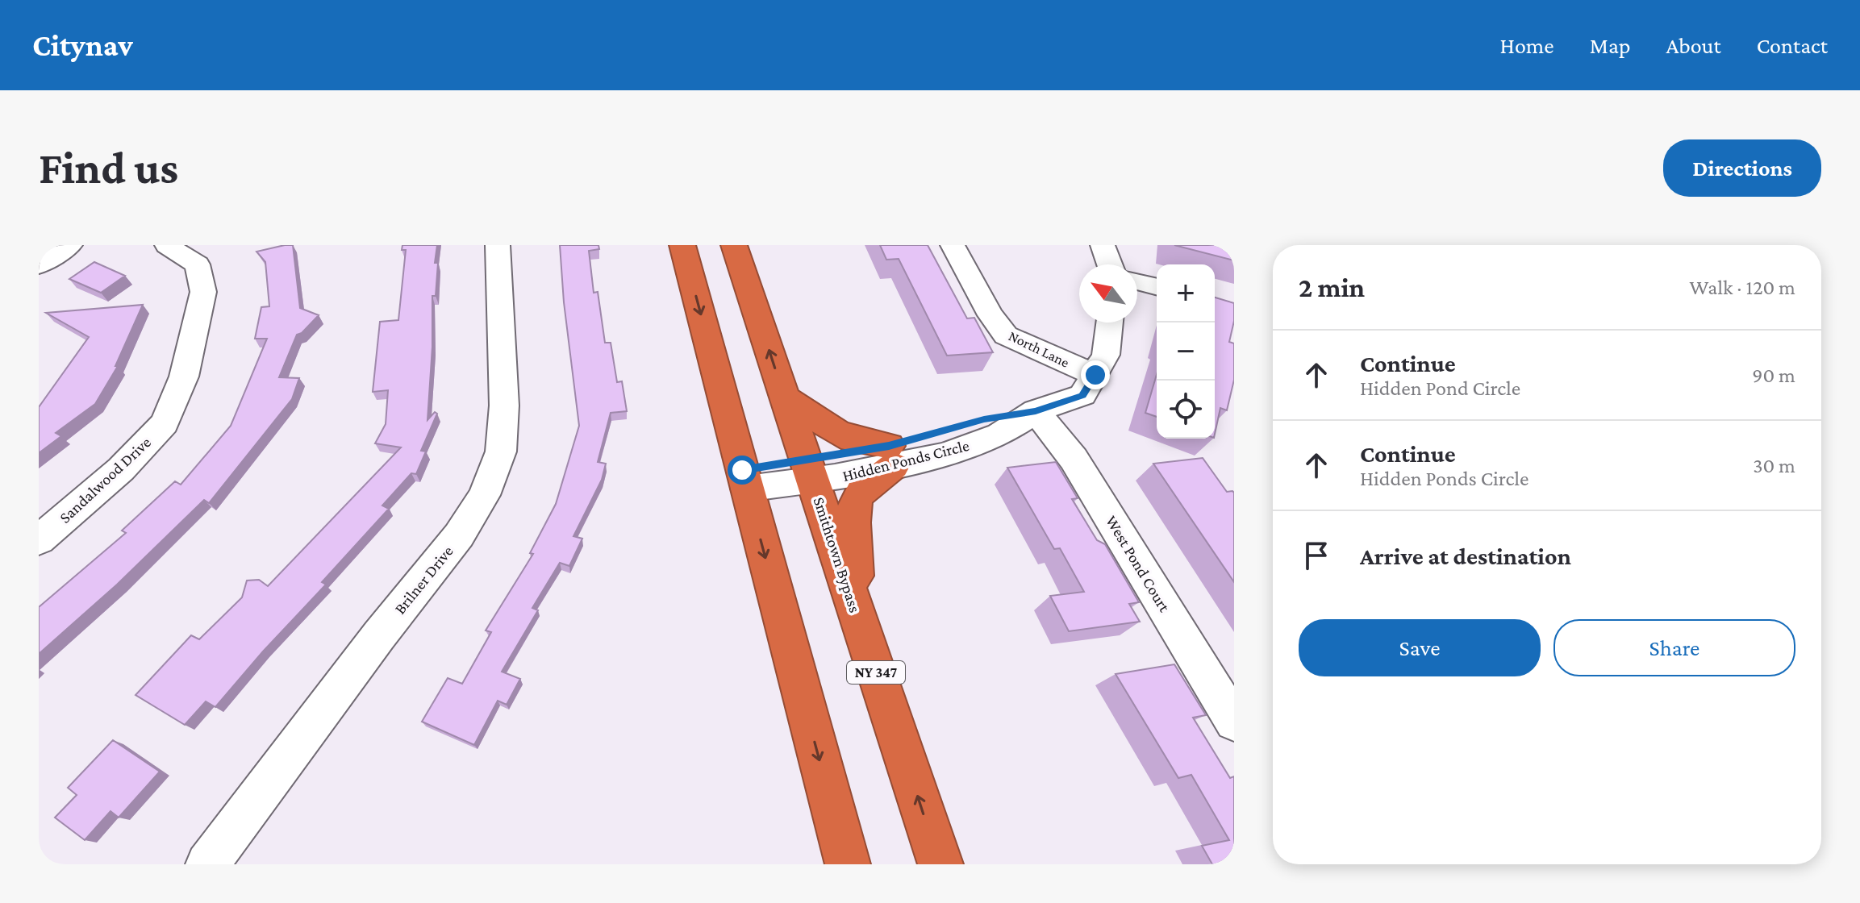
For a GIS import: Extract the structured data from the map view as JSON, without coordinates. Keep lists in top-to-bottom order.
{
  "streets": {
    "highway": ["Smithtown Bypass", "NY 347"],
    "street": [
      "North Lane",
      "Hidden Ponds Circle",
      "Sandalwood Drive",
      "West Pond Court",
      "Brilner Drive"
    ]
  },
  "crossings": [
    ["North Lane", "Hidden Ponds Circle"],
    ["Hidden Ponds Circle", "Smithtown Bypass"],
    ["Hidden Ponds Circle", "West Pond Court"]
  ],
  "north": "top left",
  "page": {
    "header": "Citynav",
    "nav": [
      "Home",
      "Map",
      "About",
      "Contact"
    ],
    "buttons": [
      "Directions",
      ["Save", "Share"]
    ],
    "title": "Find us",
    "heading": ["2 min", "Walk · 120 m"],
    "map_buttons": ["+", "−"],
    "list": [
      ["Continue", "Hidden Pond Circle", "90 m"],
      ["Continue", "Hidden Ponds Circle", "30 m"],
      "Arrive at destination"
    ]
  }
}
